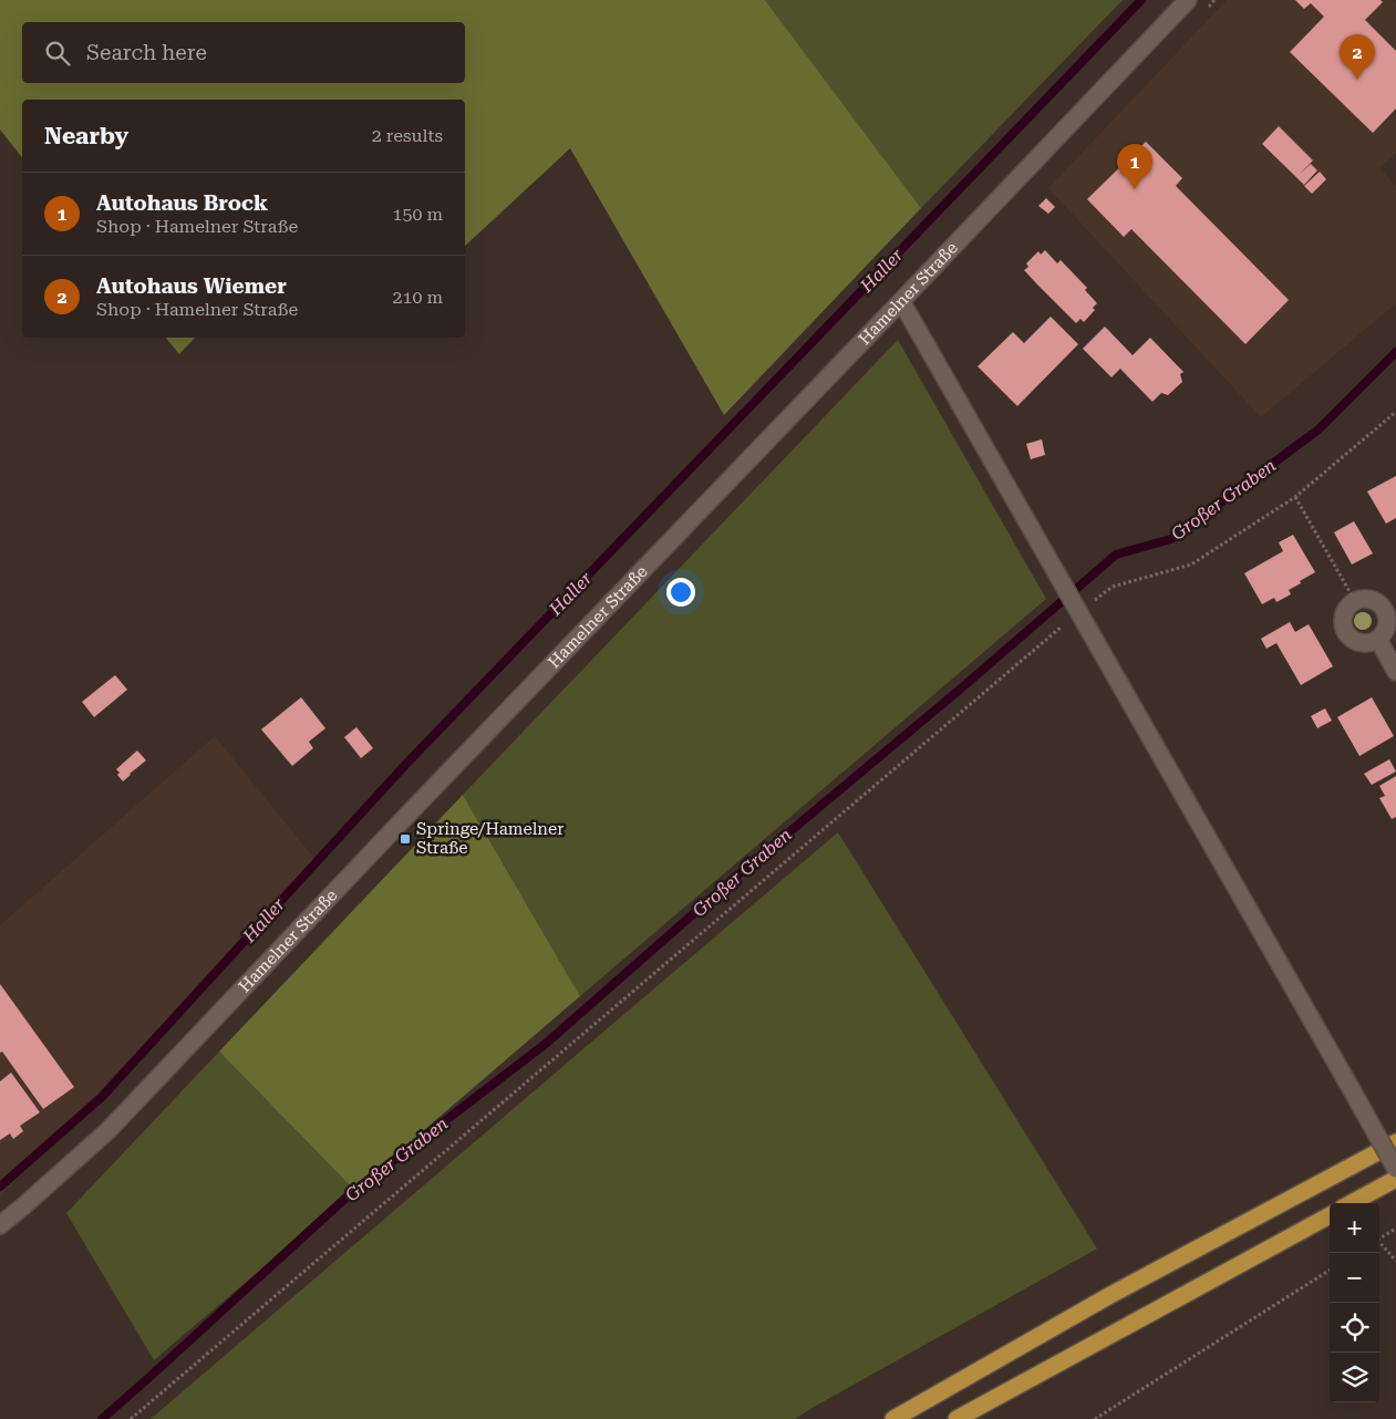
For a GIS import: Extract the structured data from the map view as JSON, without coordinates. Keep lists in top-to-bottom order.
{
  "streets": {
    "street": ["Hamelner Straße"]
  },
  "water": ["Haller", "Großer Graben"],
  "places": {
    "transit": ["Springe/Hamelner Straße"]
  },
  "page": {
    "search": "Search here",
    "pins": ["2", "1"],
    "heading": ["Nearby", "2 results"],
    "list": [
      {
        "mark": "1",
        "name": "Autohaus Brock",
        "note": "Shop · Hamelner Straße",
        "value": "150 m"
      },
      {
        "mark": "2",
        "name": "Autohaus Wiemer",
        "note": "Shop · Hamelner Straße",
        "value": "210 m"
      }
    ],
    "map_buttons": ["+", "−"]
  }
}
